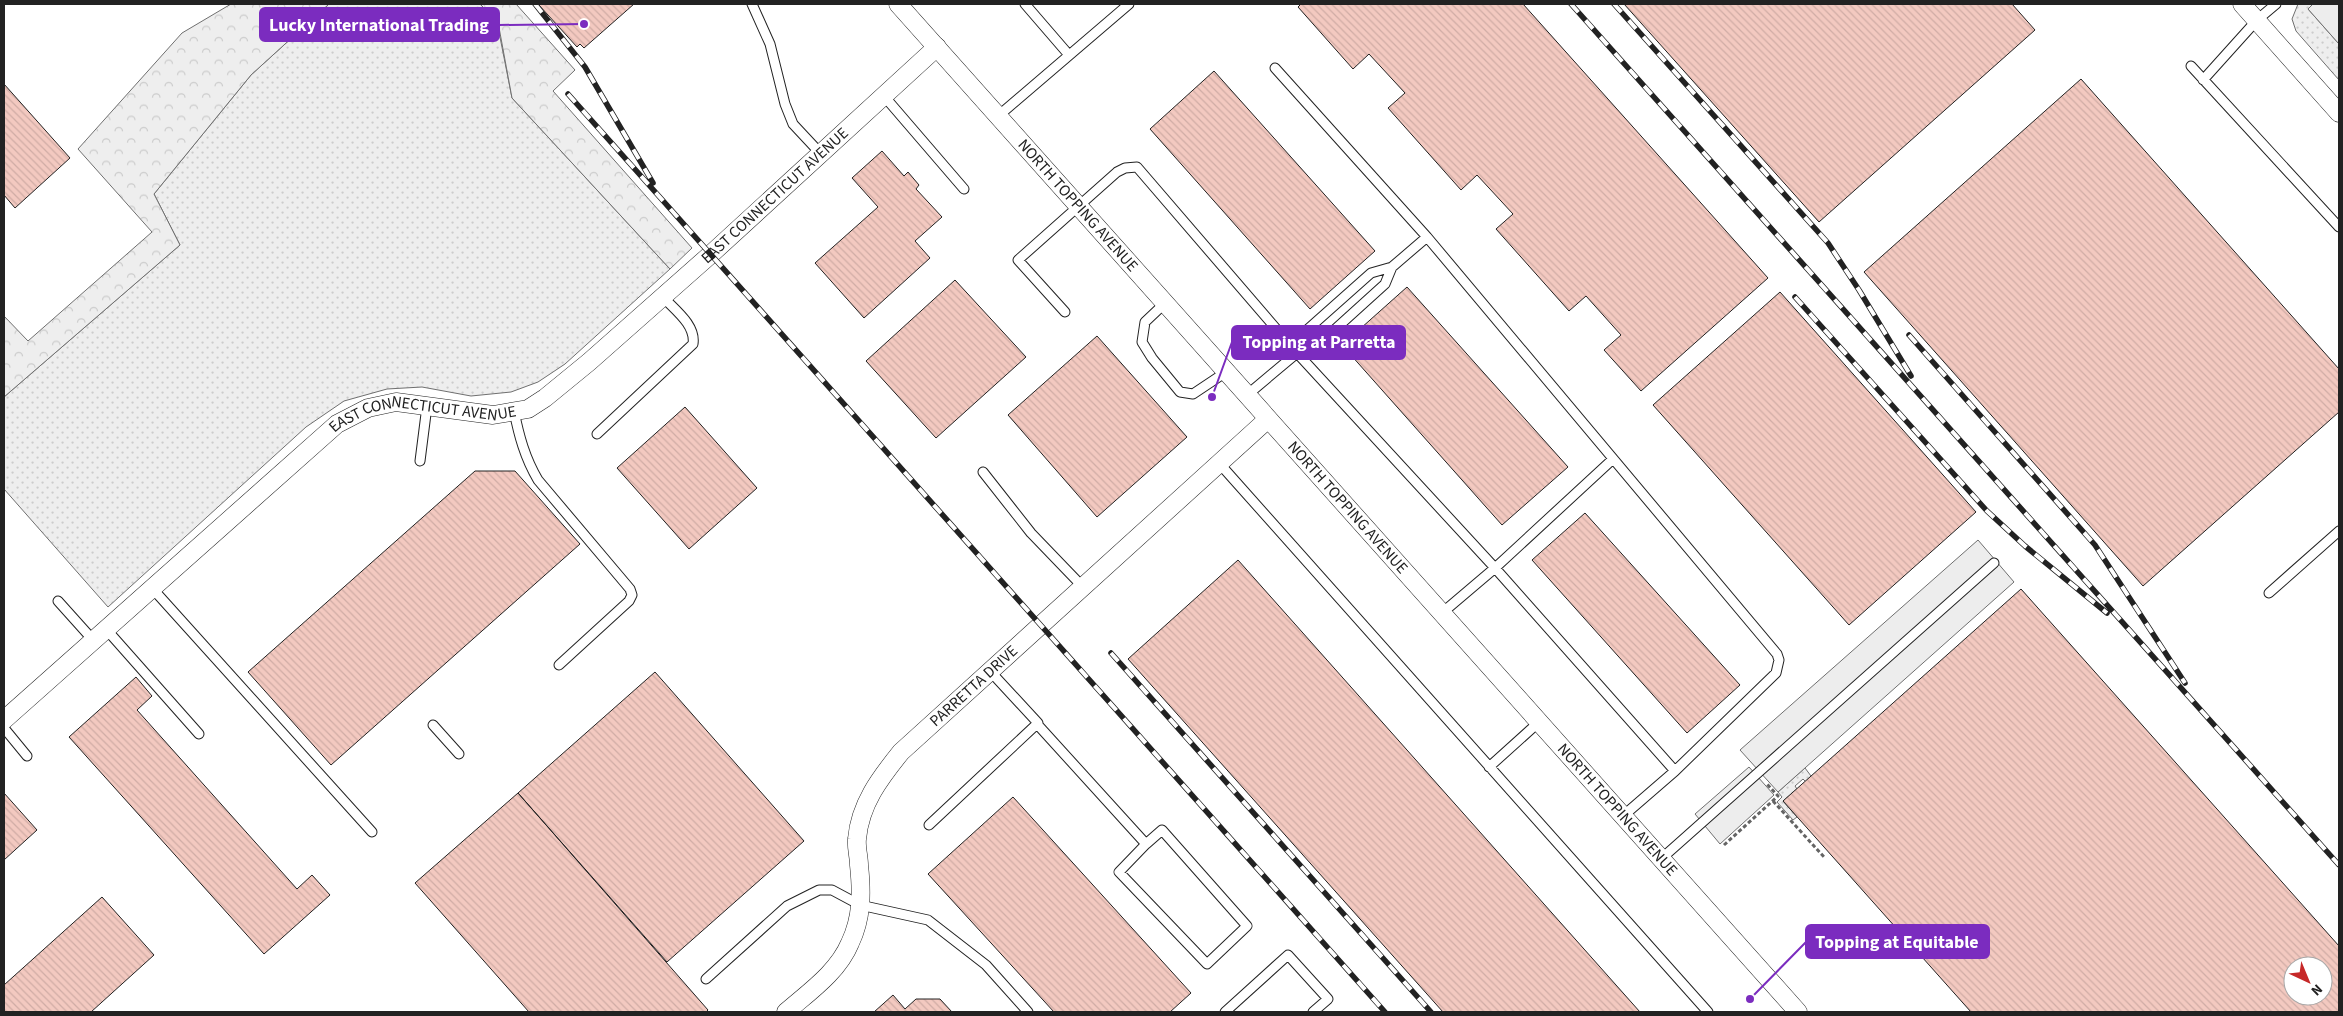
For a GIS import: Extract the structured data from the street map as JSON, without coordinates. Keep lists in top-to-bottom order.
{
  "streets": {
    "street": ["EAST CONNECTICUT AVENUE", "NORTH TOPPING AVENUE", "PARRETTA DRIVE"]
  },
  "crossings": [
    ["EAST CONNECTICUT AVENUE", "NORTH TOPPING AVENUE"],
    ["NORTH TOPPING AVENUE", "PARRETTA DRIVE"]
  ],
  "places": ["Lucky International Trading", "Topping at Parretta", "Topping at Equitable"],
  "north": "bottom right"
}
